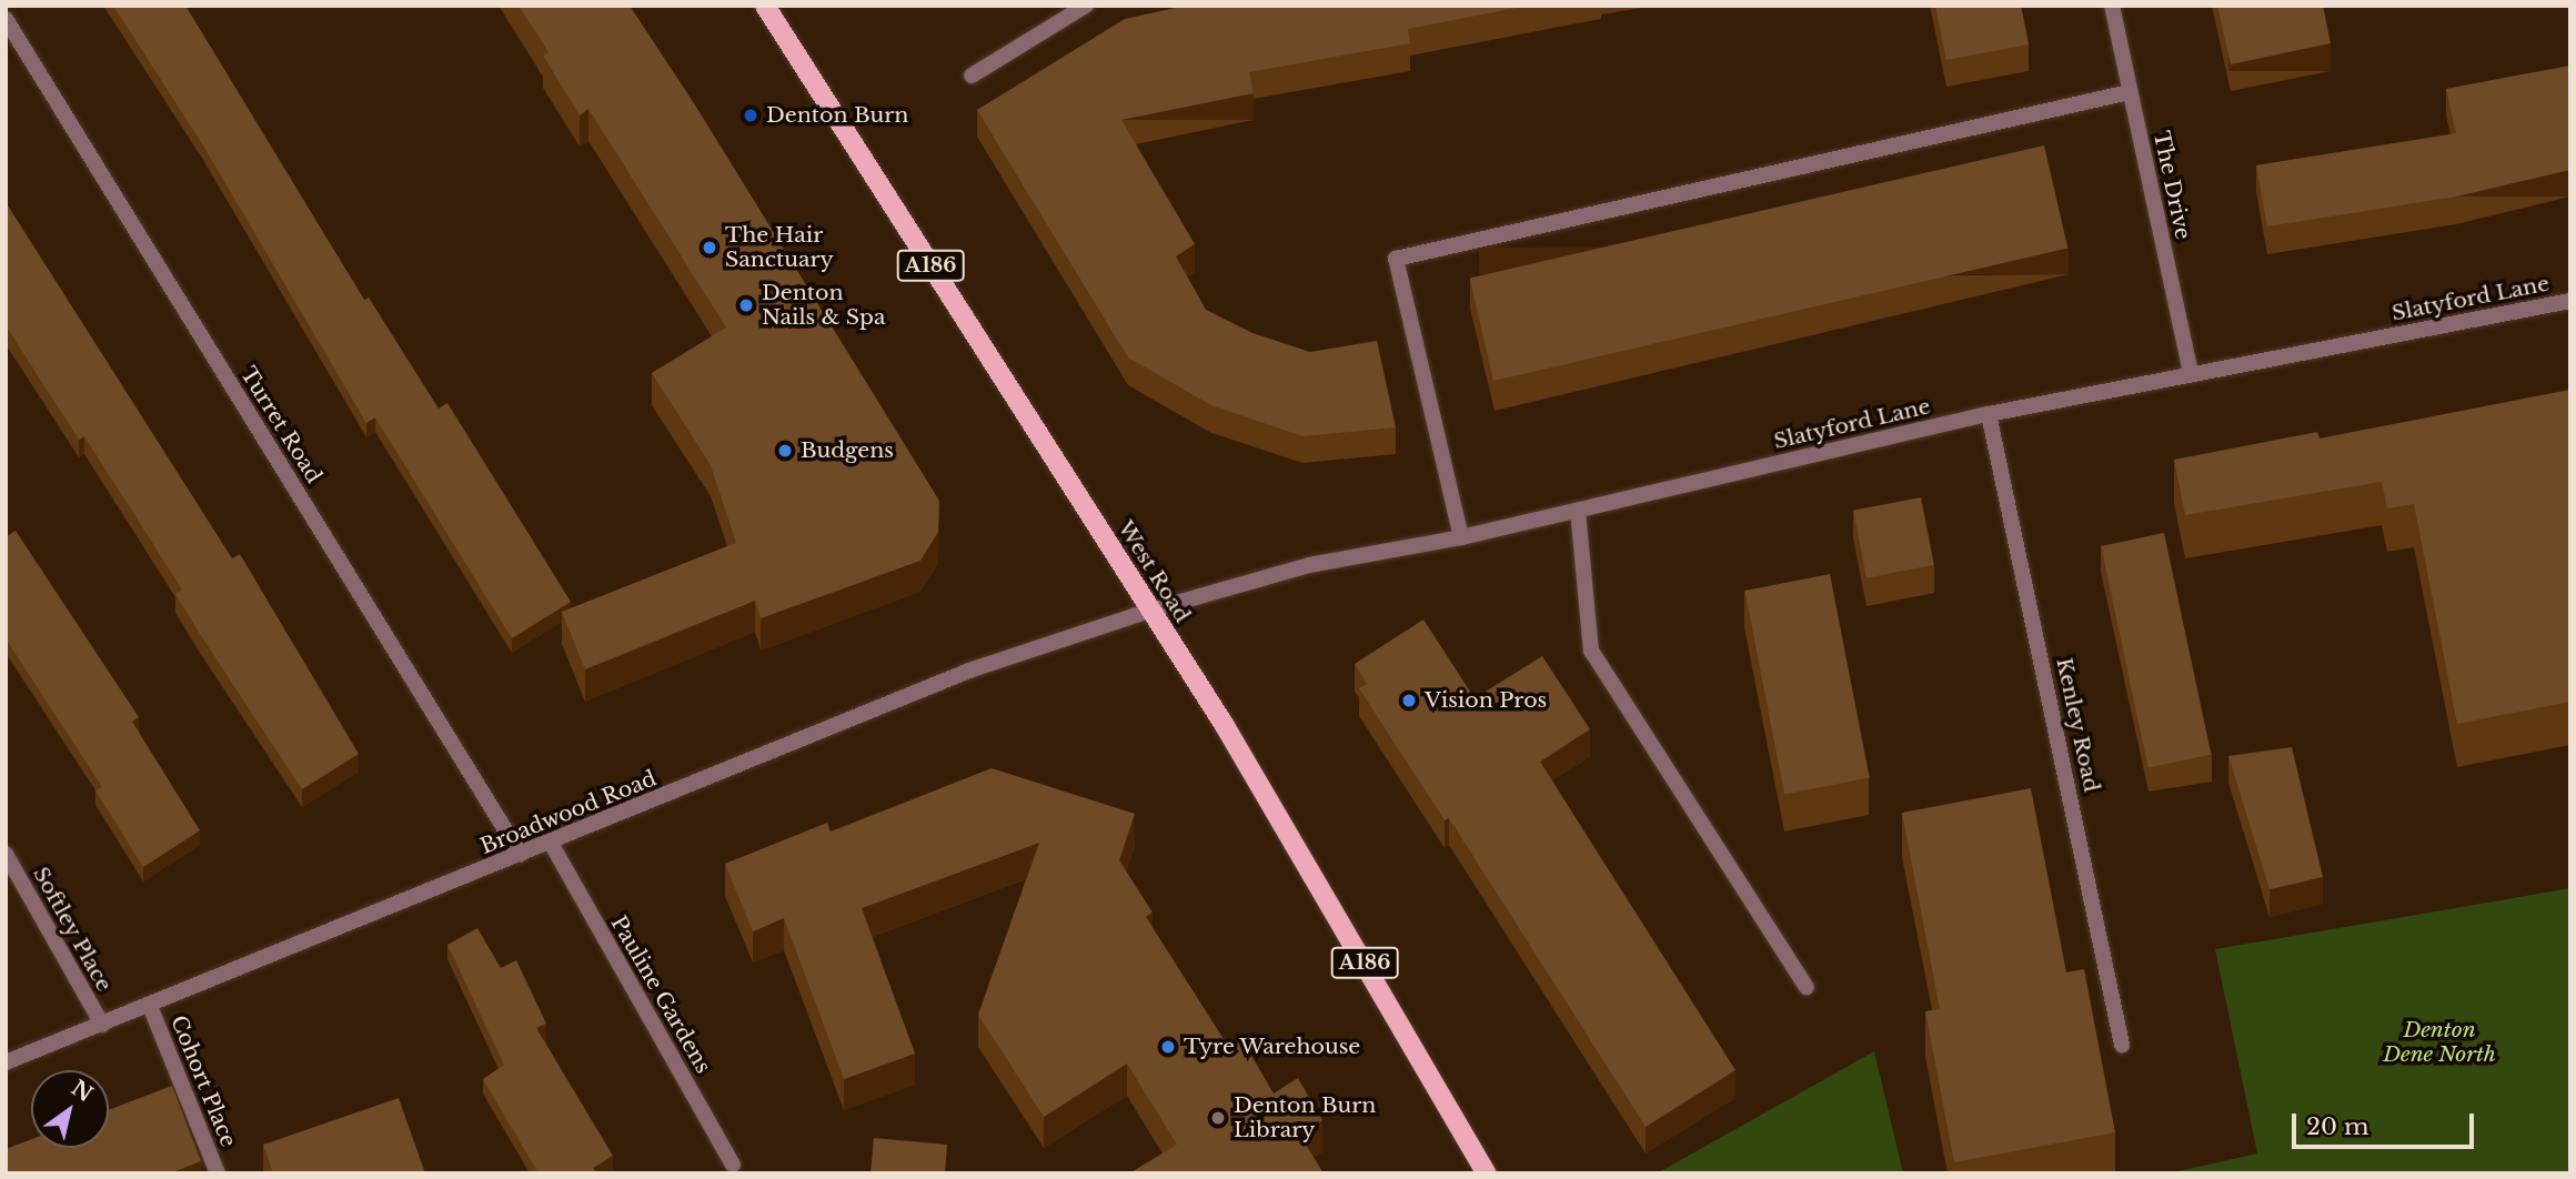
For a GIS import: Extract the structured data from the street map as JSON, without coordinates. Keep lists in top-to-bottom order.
{
  "streets": {
    "main road": ["A186", "West Road"],
    "street": [
      "The Drive",
      "Slatyford Lane",
      "Turret Road",
      "Kenley Road",
      "Broadwood Road",
      "Softley Place",
      "Pauline Gardens",
      "Cohort Place"
    ]
  },
  "crossings": [
    ["The Drive", "Slatyford Lane"],
    ["Slatyford Lane", "West Road"],
    ["Slatyford Lane", "Kenley Road"],
    ["Slatyford Lane", "Broadwood Road"],
    ["Turret Road", "Broadwood Road"],
    ["West Road", "Broadwood Road"],
    ["Broadwood Road", "Softley Place"],
    ["Broadwood Road", "Pauline Gardens"],
    ["Broadwood Road", "Cohort Place"]
  ],
  "parks": ["Denton Dene North"],
  "places": [
    "Denton Burn",
    "The Hair Sanctuary",
    "Denton Nails & Spa",
    "Budgens",
    "Vision Pros",
    "Tyre Warehouse",
    "Denton Burn Library"
  ],
  "scale_bar": "20 m",
  "north": "top right"
}
